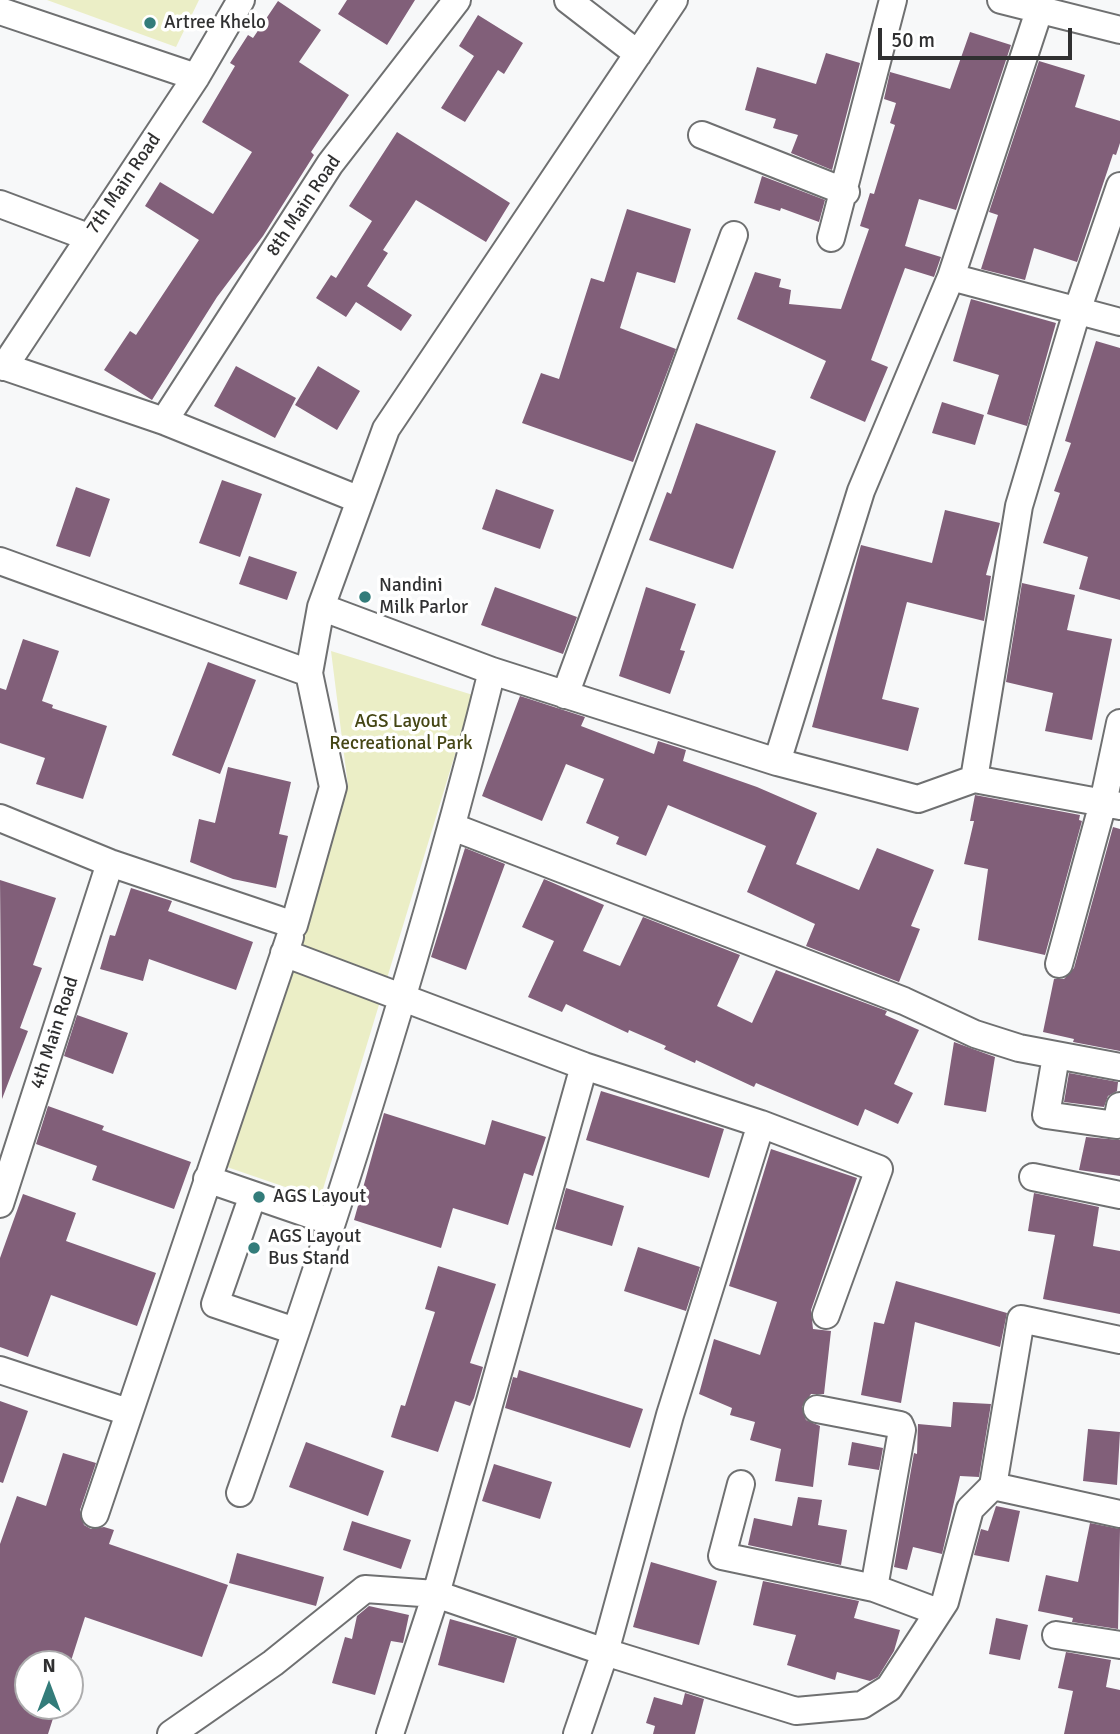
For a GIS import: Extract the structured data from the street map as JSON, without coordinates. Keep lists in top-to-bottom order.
{
  "streets": {
    "street": ["7th Main Road", "8th Main Road", "4th Main Road"]
  },
  "parks": ["AGS Layout Recreational Park"],
  "places": [
    "Artree Khelo",
    "Nandini Milk Parlor",
    "AGS Layout",
    "AGS Layout Bus Stand"
  ],
  "scale_bar": "50 m",
  "north": "top"
}
